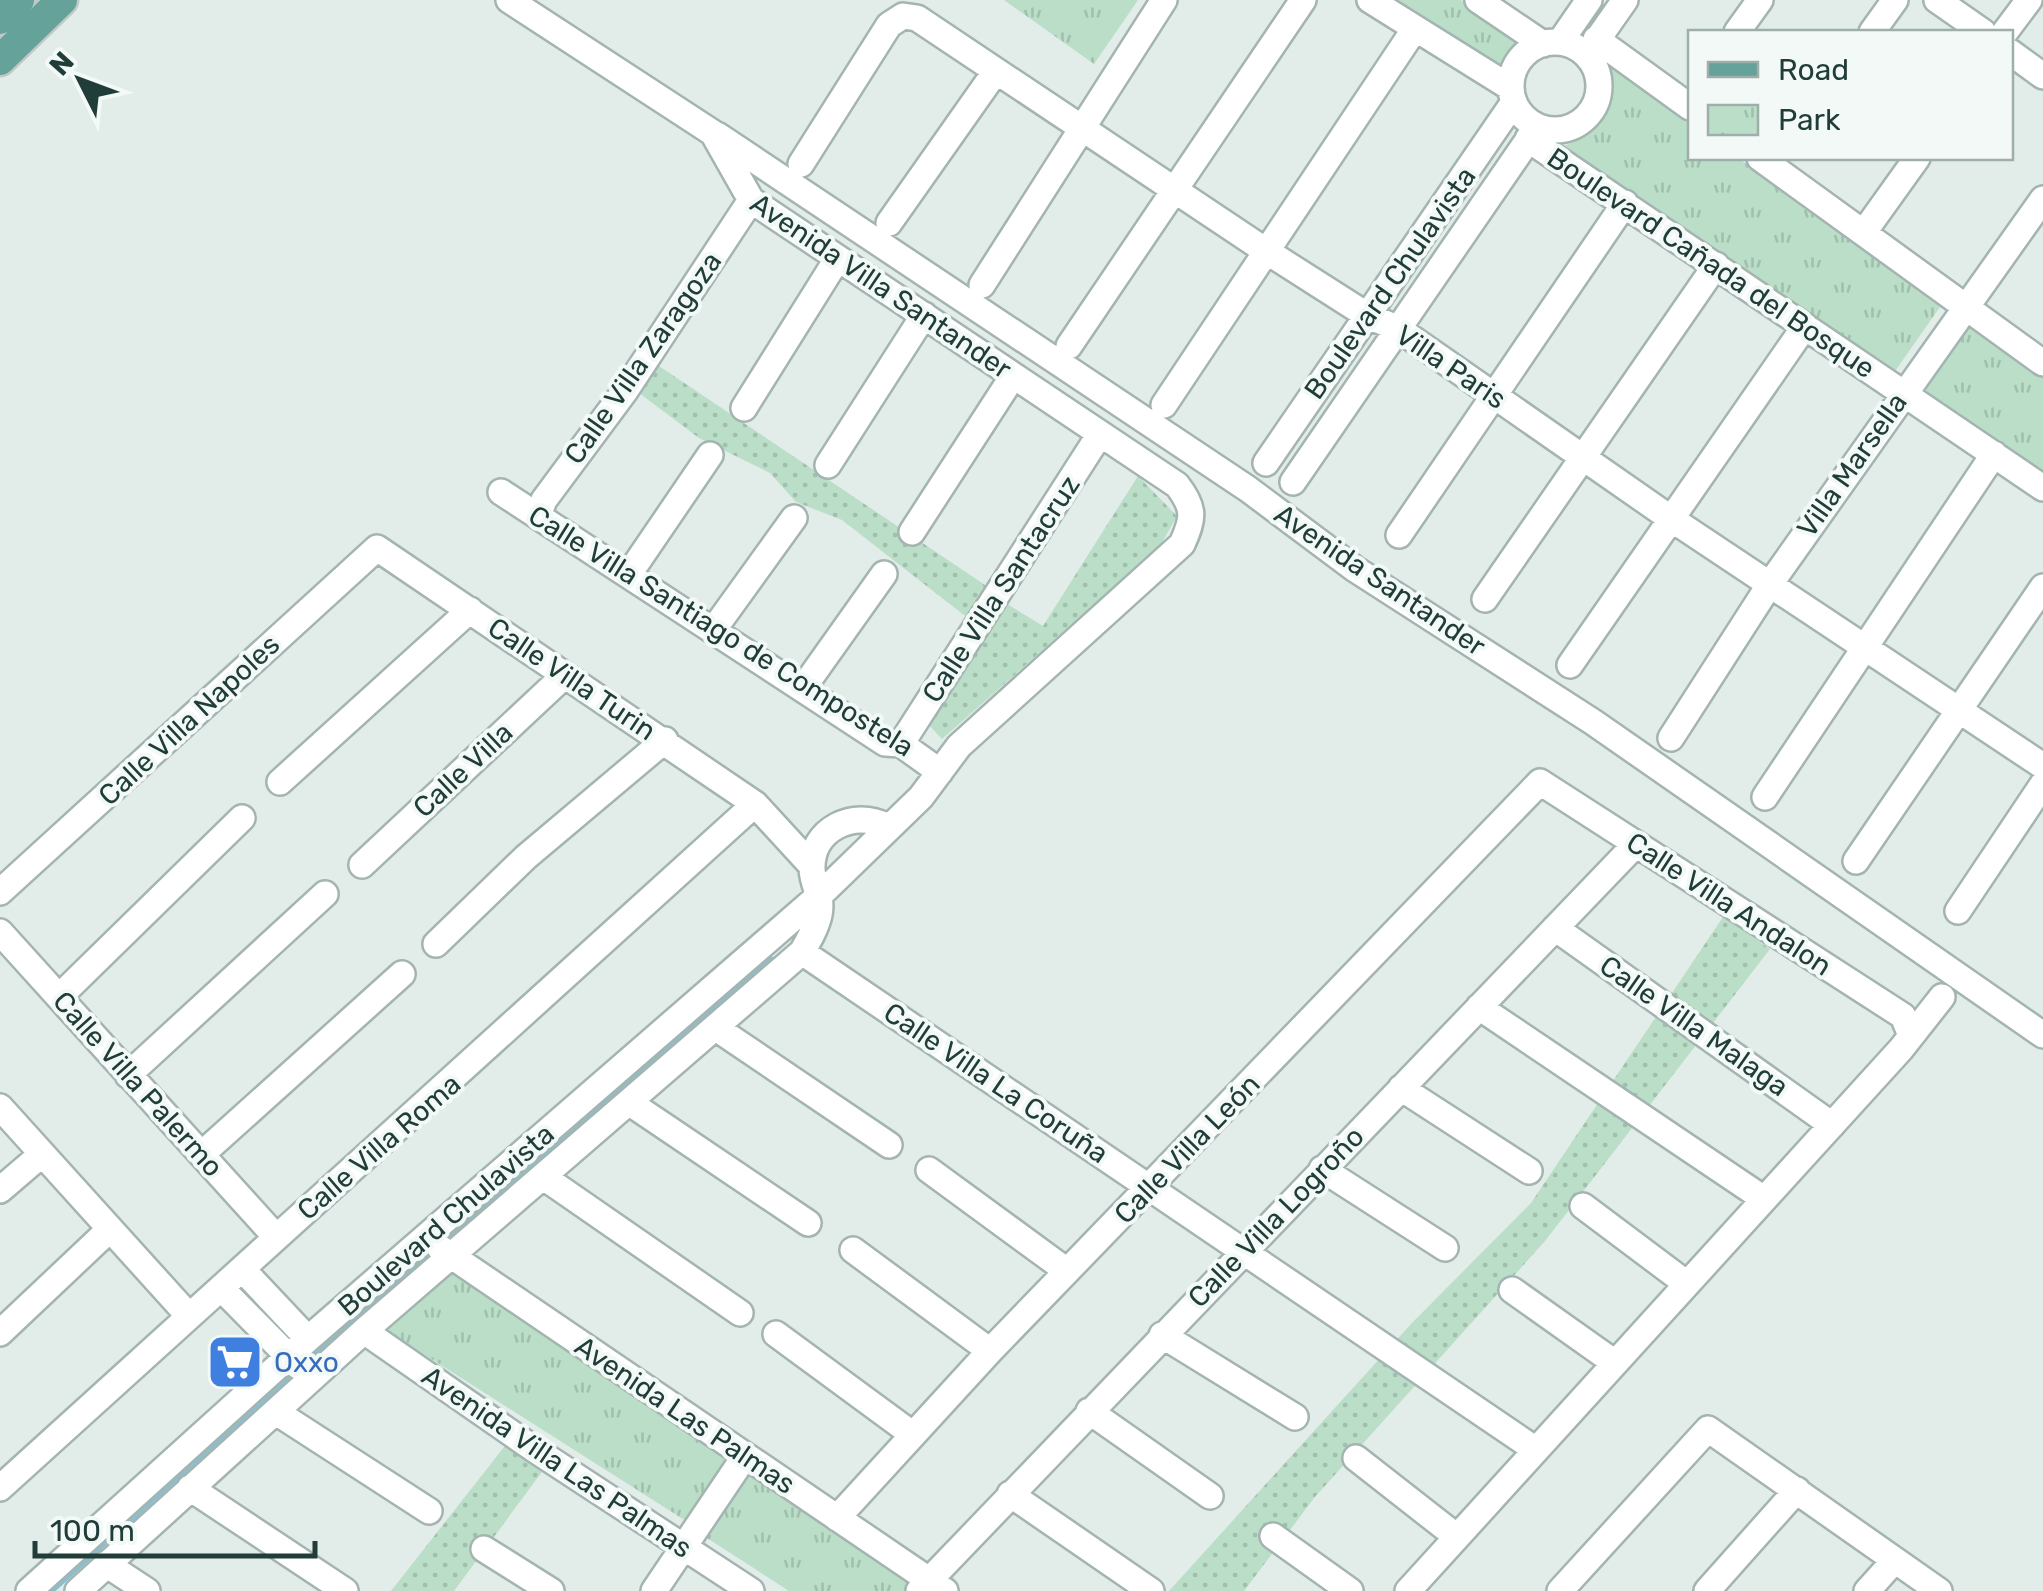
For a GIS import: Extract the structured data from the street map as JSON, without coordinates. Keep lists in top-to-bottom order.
{
  "streets": {
    "street": [
      "Boulevard Cañada del Bosque",
      "Boulevard Chulavista",
      "Avenida Villa Santander",
      "Calle Villa Zaragoza",
      "Villa Paris",
      "Villa Marsella",
      "Avenida Santander",
      "Calle Villa Santacruz",
      "Calle Villa Santiago de Compostela",
      "Calle Villa Turin",
      "Calle Villa Napoles",
      "Calle Villa",
      "Calle Villa Andalon",
      "Calle Villa Malaga",
      "Calle Villa La Coruña",
      "Calle Villa Palermo",
      "Calle Villa Roma",
      "Calle Villa León",
      "Calle Villa Logroño",
      "Avenida Las Palmas",
      "Avenida Villa Las Palmas"
    ]
  },
  "crossings": [
    ["Boulevard Cañada del Bosque", "Boulevard Chulavista"],
    ["Boulevard Cañada del Bosque", "Villa Marsella"],
    ["Boulevard Chulavista", "Avenida Villa Santander"],
    ["Boulevard Chulavista", "Villa Paris"],
    ["Boulevard Chulavista", "Calle Villa Santiago de Compostela"],
    ["Boulevard Chulavista", "Calle Villa La Coruña"],
    ["Boulevard Chulavista", "Avenida Las Palmas"],
    ["Boulevard Chulavista", "Avenida Villa Las Palmas"],
    ["Avenida Villa Santander", "Calle Villa Zaragoza"],
    ["Avenida Villa Santander", "Avenida Santander"],
    ["Avenida Villa Santander", "Calle Villa Santacruz"],
    ["Calle Villa Zaragoza", "Calle Villa Santiago de Compostela"],
    ["Villa Paris", "Villa Marsella"],
    ["Calle Villa Santacruz", "Calle Villa Santiago de Compostela"],
    ["Calle Villa Turin", "Calle Villa Napoles"],
    ["Calle Villa Turin", "Calle Villa"],
    ["Calle Villa Turin", "Calle Villa Roma"],
    ["Calle Villa Andalon", "Calle Villa León"],
    ["Calle Villa Andalon", "Calle Villa Logroño"],
    ["Calle Villa Malaga", "Calle Villa Logroño"],
    ["Calle Villa La Coruña", "Calle Villa León"],
    ["Calle Villa La Coruña", "Calle Villa Logroño"],
    ["Calle Villa Palermo", "Calle Villa Roma"],
    ["Calle Villa León", "Avenida Las Palmas"],
    ["Calle Villa Logroño", "Avenida Las Palmas"]
  ],
  "places": {
    "supermarket": ["Oxxo"]
  },
  "legend": ["Road", "Park"],
  "scale_bar": "100 m",
  "north": "top left"
}
